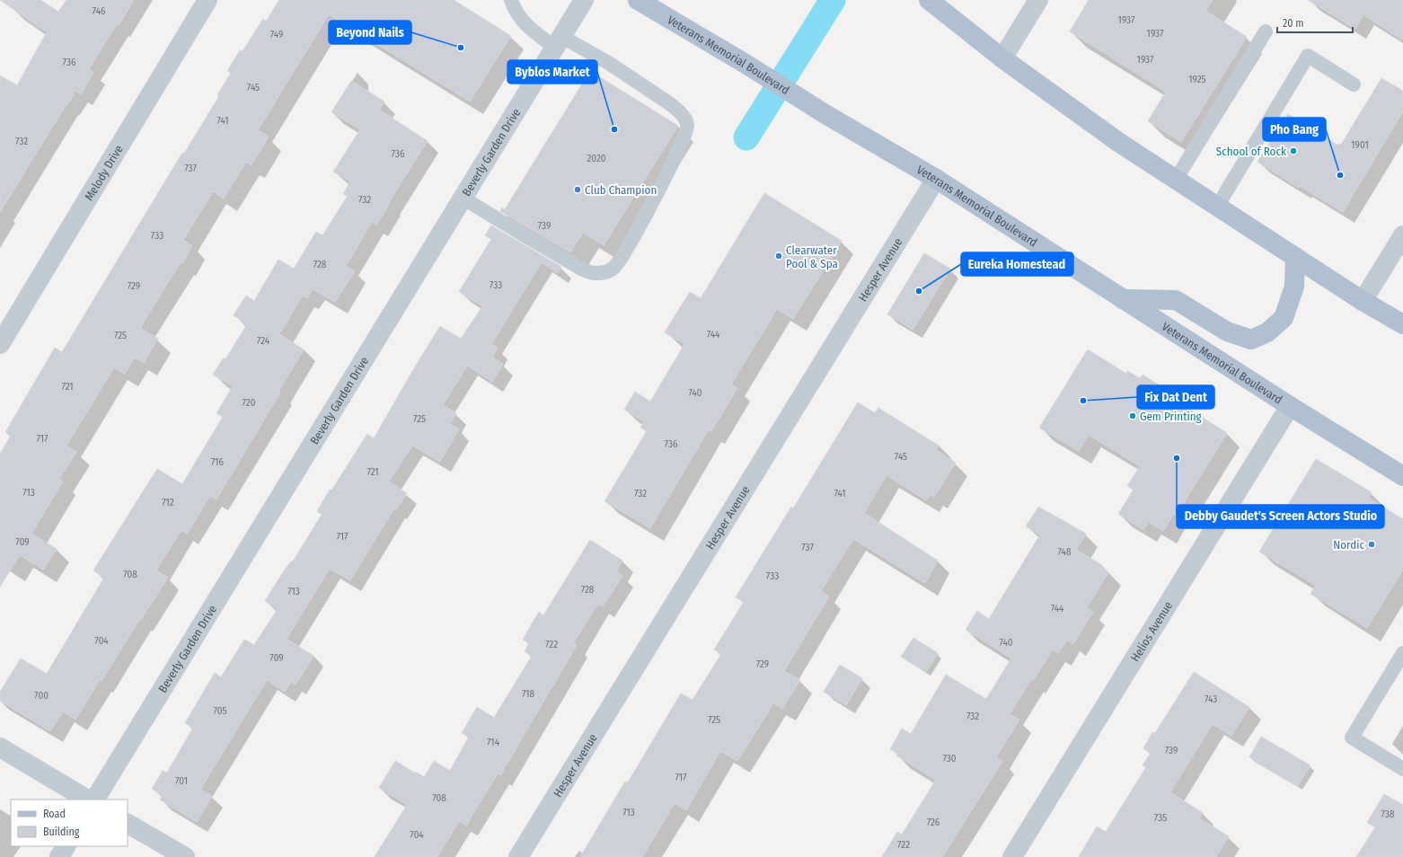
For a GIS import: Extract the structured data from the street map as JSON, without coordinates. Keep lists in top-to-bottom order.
{
  "streets": {
    "main road": ["Veterans Memorial Boulevard"],
    "street": [
      "Beverly Garden Drive",
      "Melody Drive",
      "Hesper Avenue",
      "Helios Avenue"
    ]
  },
  "crossings": [
    ["Veterans Memorial Boulevard", "Hesper Avenue"],
    ["Veterans Memorial Boulevard", "Helios Avenue"]
  ],
  "places": [
    "Beyond Nails",
    "Byblos Market",
    "School of Rock",
    "Pho Bang",
    "Club Champion",
    "Clearwater Pool & Spa",
    "Eureka Homestead",
    "Fix Dat Dent",
    "Gem Printing",
    "Debby Gaudet's Screen Actors Studio",
    "Nordic"
  ],
  "house_numbers": [
    "746",
    "1937",
    "1937",
    "749",
    "1937",
    "736",
    "1925",
    "745",
    "741",
    "732",
    "1901",
    "736",
    "2020",
    "737",
    "732",
    "739",
    "733",
    "728",
    "733",
    "729",
    "744",
    "725",
    "724",
    "721",
    "740",
    "720",
    "725",
    "717",
    "736",
    "745",
    "716",
    "721",
    "713",
    "732",
    "741",
    "712",
    "717",
    "709",
    "737",
    "748",
    "708",
    "733",
    "728",
    "713",
    "744",
    "704",
    "740",
    "722",
    "709",
    "729",
    "718",
    "700",
    "743",
    "705",
    "732",
    "725",
    "714",
    "739",
    "730",
    "717",
    "701",
    "708",
    "713",
    "738",
    "735",
    "726",
    "704",
    "722"
  ],
  "legend": ["Road", "Building"],
  "scale_bar": "20 m"
}
